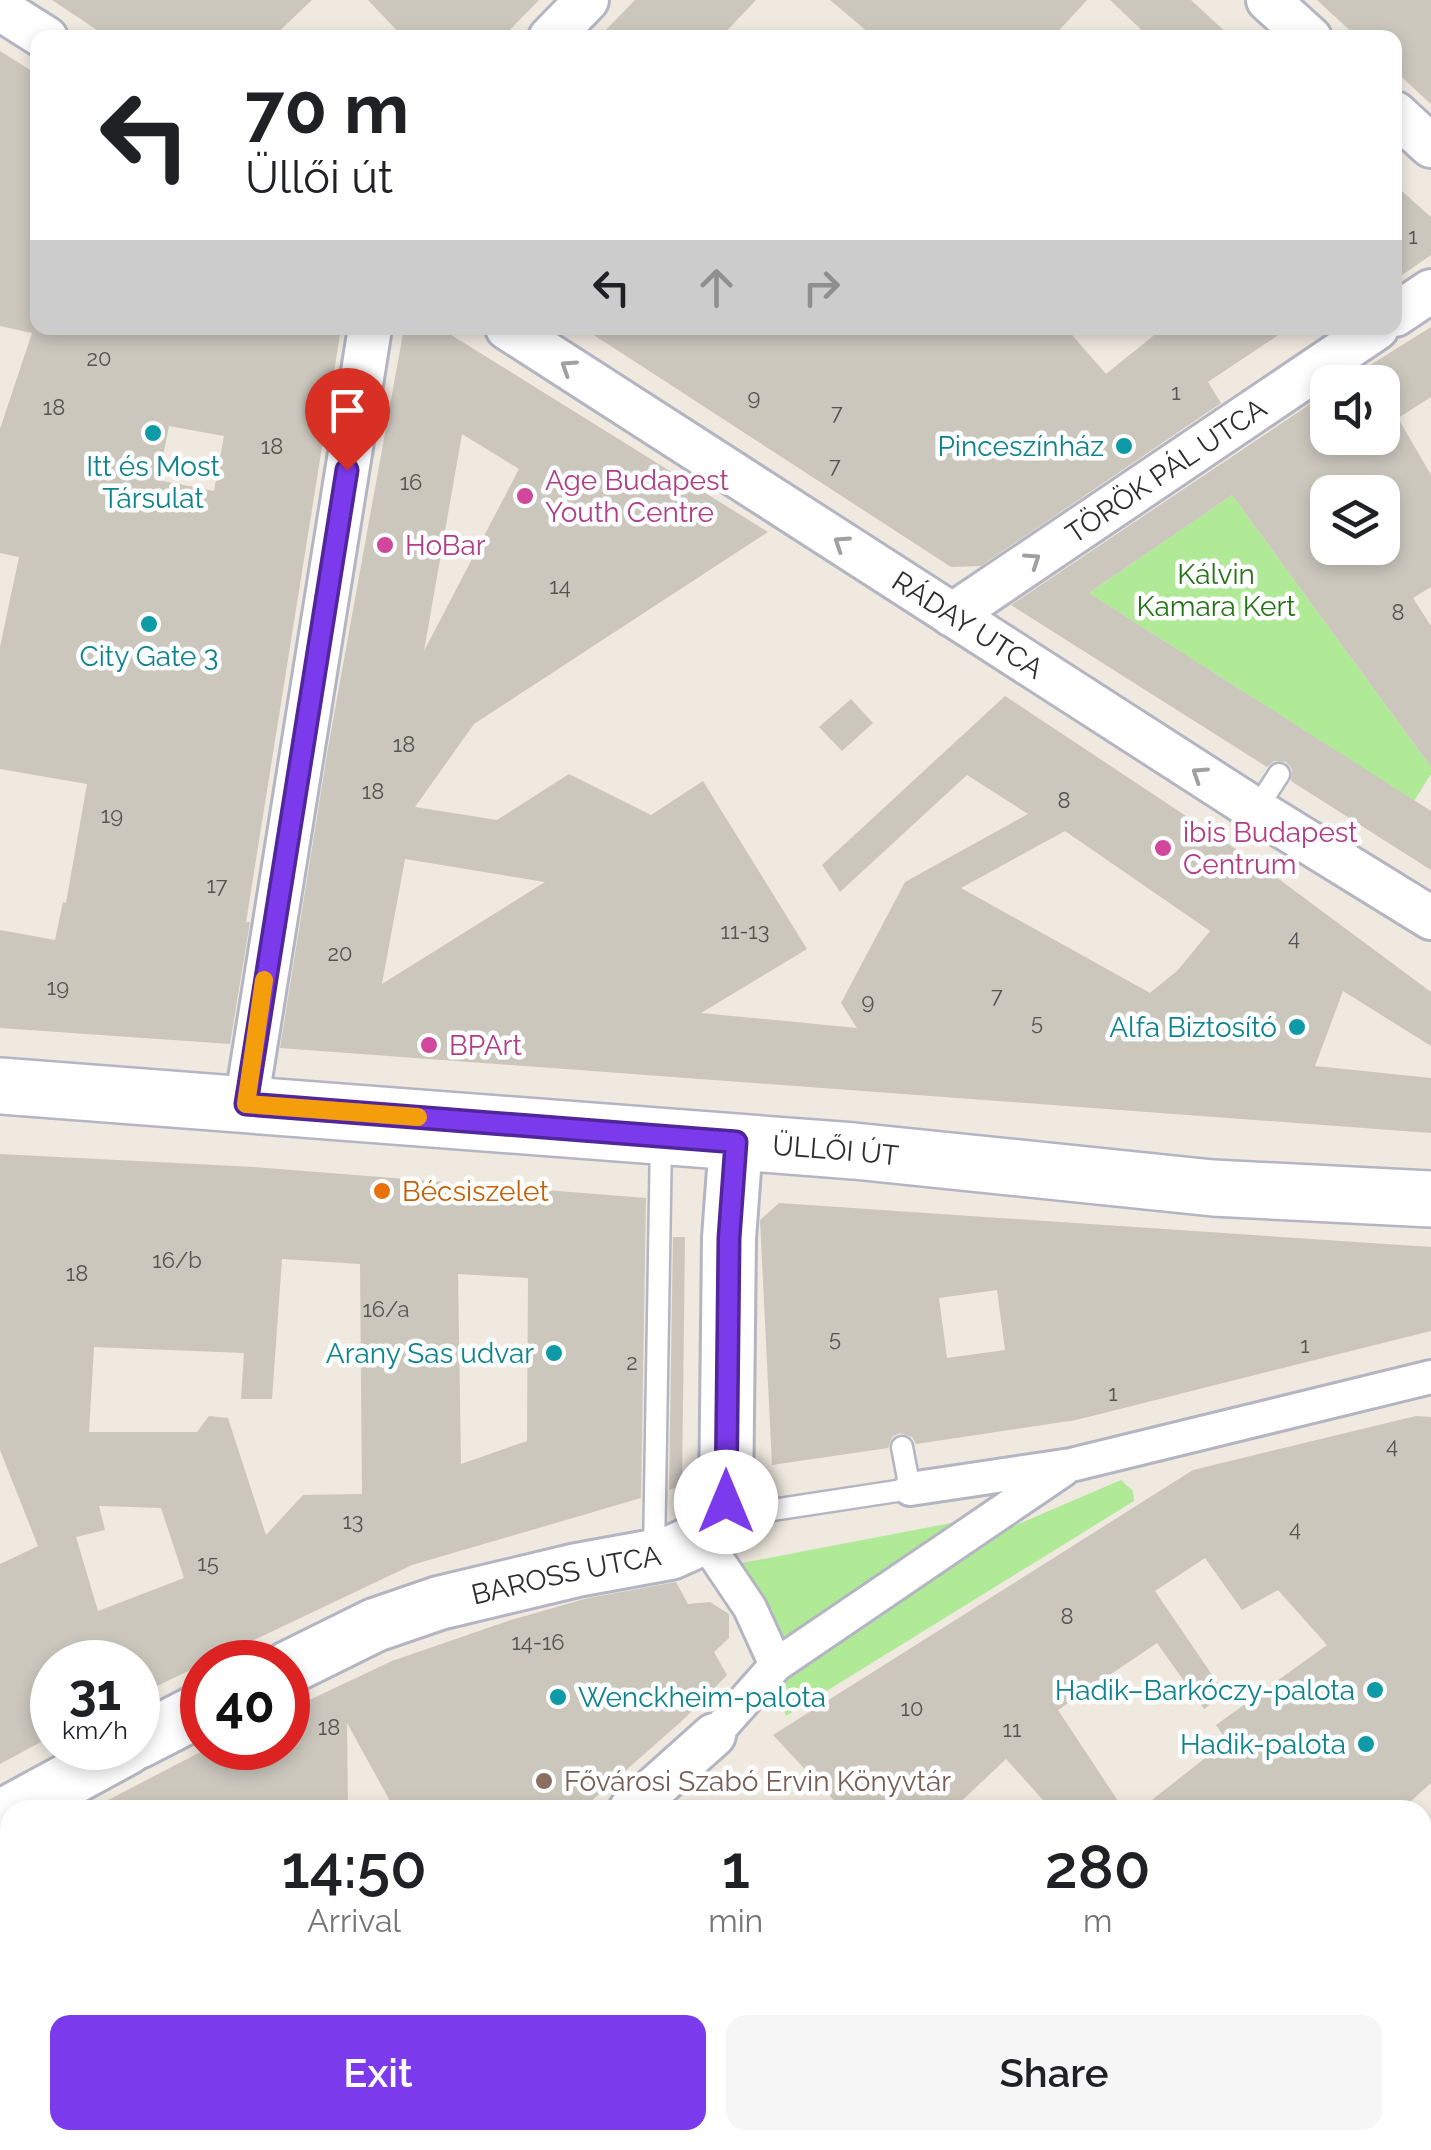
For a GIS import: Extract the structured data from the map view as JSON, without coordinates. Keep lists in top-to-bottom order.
{
  "streets": {
    "main road": ["ÜLLŐI ÚT"],
    "street": ["TÖRÖK PÁL UTCA", "RÁDAY UTCA", "BAROSS UTCA"]
  },
  "crossings": [
    ["TÖRÖK PÁL UTCA", "RÁDAY UTCA"]
  ],
  "one_way": ["TÖRÖK PÁL UTCA", "RÁDAY UTCA"],
  "parks": ["Kálvin Kamara Kert"],
  "places": [
    "Itt és Most Társulat",
    "Pinceszínház",
    "Age Budapest Youth Centre",
    "HoBar",
    "City Gate 3",
    "ibis Budapest Centrum",
    "Alfa Biztosító",
    "BPArt",
    "Bécsiszelet",
    "Arany Sas udvar",
    "Hadik–Barkóczy-palota",
    "Wenckheim-palota",
    "Hadik-palota",
    "Fővárosi Szabó Ervin Könyvtár"
  ],
  "house_numbers": [
    "1",
    "20",
    "1",
    "9",
    "18",
    "7",
    "18",
    "7",
    "16",
    "14",
    "8",
    "18",
    "18",
    "8",
    "19",
    "17",
    "11-13",
    "4",
    "20",
    "19",
    "7",
    "9",
    "5",
    "16/b",
    "18",
    "16/a",
    "5",
    "1",
    "2",
    "1",
    "4",
    "13",
    "4",
    "15",
    "8",
    "14-16",
    "10",
    "18",
    "11"
  ],
  "page": {
    "turn": ["70 m", "Üllői út"],
    "speed": "31 km/h",
    "limit": "40",
    "eta": [
      "14:50",
      "Arrival",
      "1",
      "min",
      "280",
      "m"
    ],
    "buttons": ["Exit", "Share"]
  }
}
